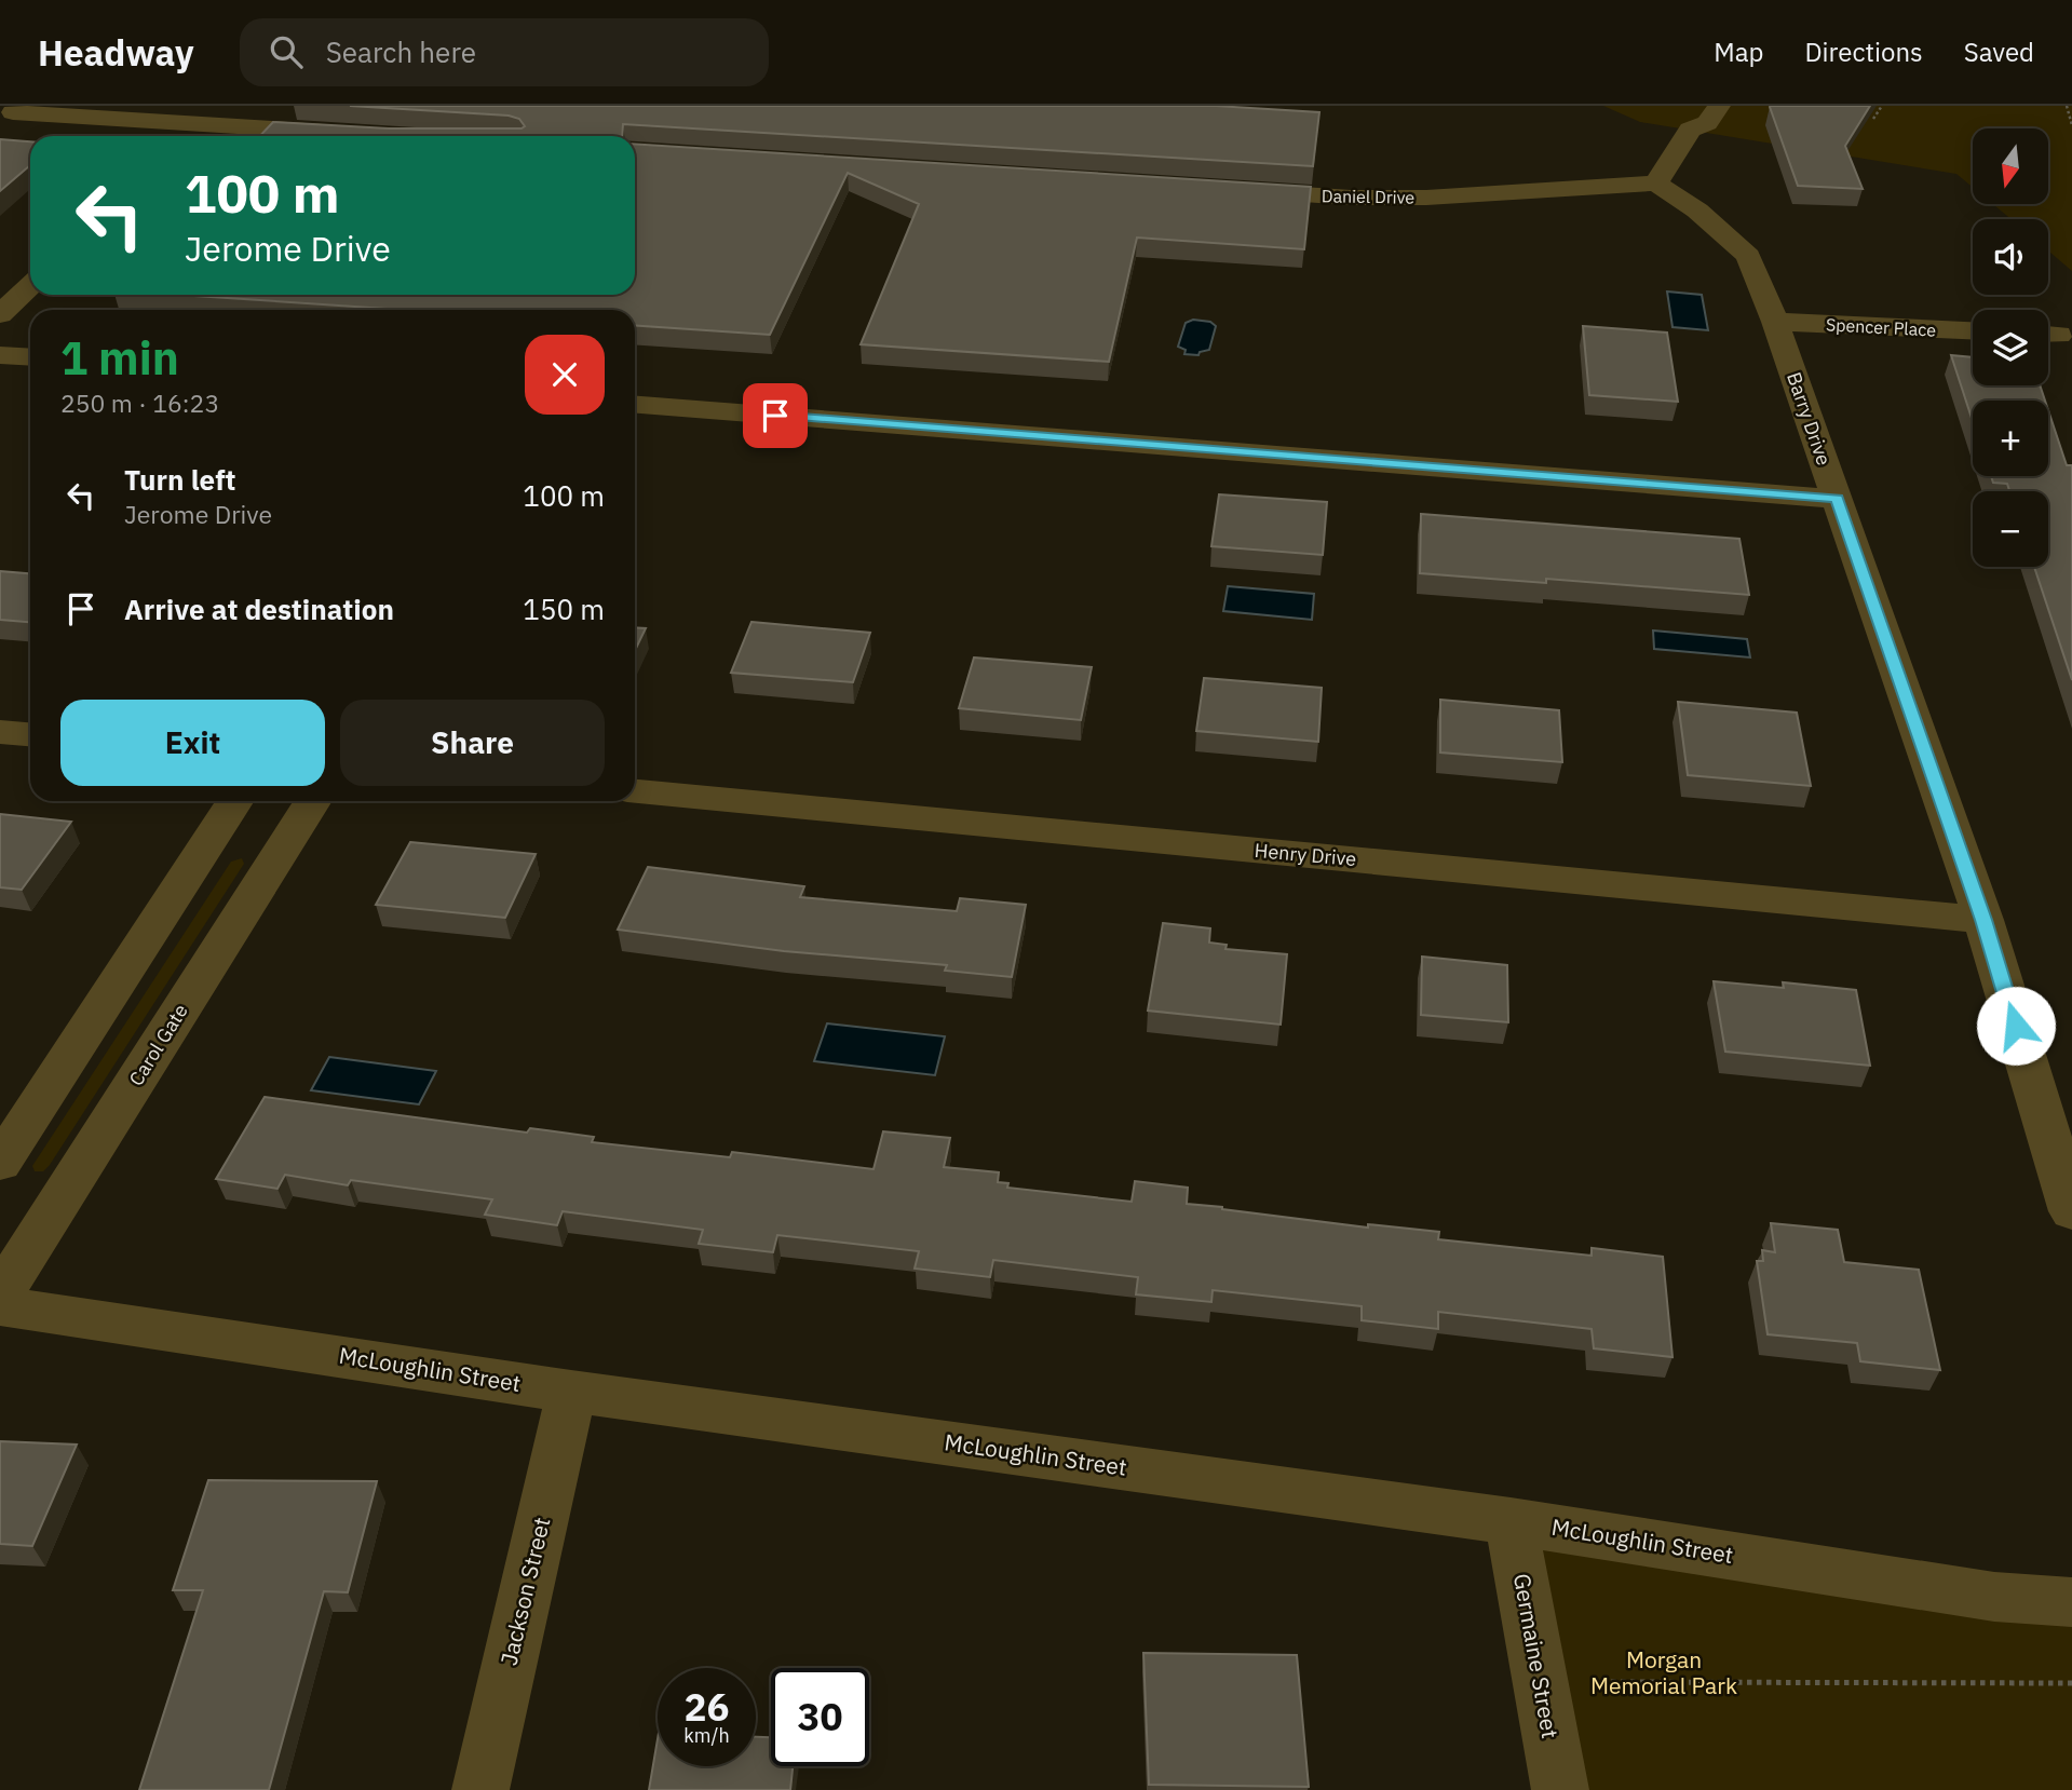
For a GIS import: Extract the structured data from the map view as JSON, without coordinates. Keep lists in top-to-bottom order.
{
  "streets": {
    "street": [
      "Daniel Drive",
      "Spencer Place",
      "Barry Drive",
      "Henry Drive",
      "Carol Gate",
      "McLoughlin Street",
      "Jackson Street",
      "Germaine Street"
    ]
  },
  "crossings": [
    ["Daniel Drive", "Barry Drive"],
    ["Spencer Place", "Barry Drive"],
    ["Barry Drive", "Henry Drive"],
    ["McLoughlin Street", "Jackson Street"],
    ["McLoughlin Street", "Germaine Street"]
  ],
  "parks": ["Morgan Memorial Park"],
  "north": "bottom",
  "page": {
    "header": "Headway",
    "search": "Search here",
    "nav": ["Map", "Directions", "Saved"],
    "map_buttons": ["+", "−"],
    "turn": ["100 m", "Jerome Drive"],
    "heading": ["1 min", "250 m · 16:23"],
    "list": [
      {
        "name": "Turn left",
        "note": "Jerome Drive",
        "value": "100 m"
      },
      {
        "name": "Arrive at destination",
        "value": "150 m"
      }
    ],
    "buttons": ["Exit", "Share"],
    "speed": "26 km/h",
    "limit": "30"
  }
}
